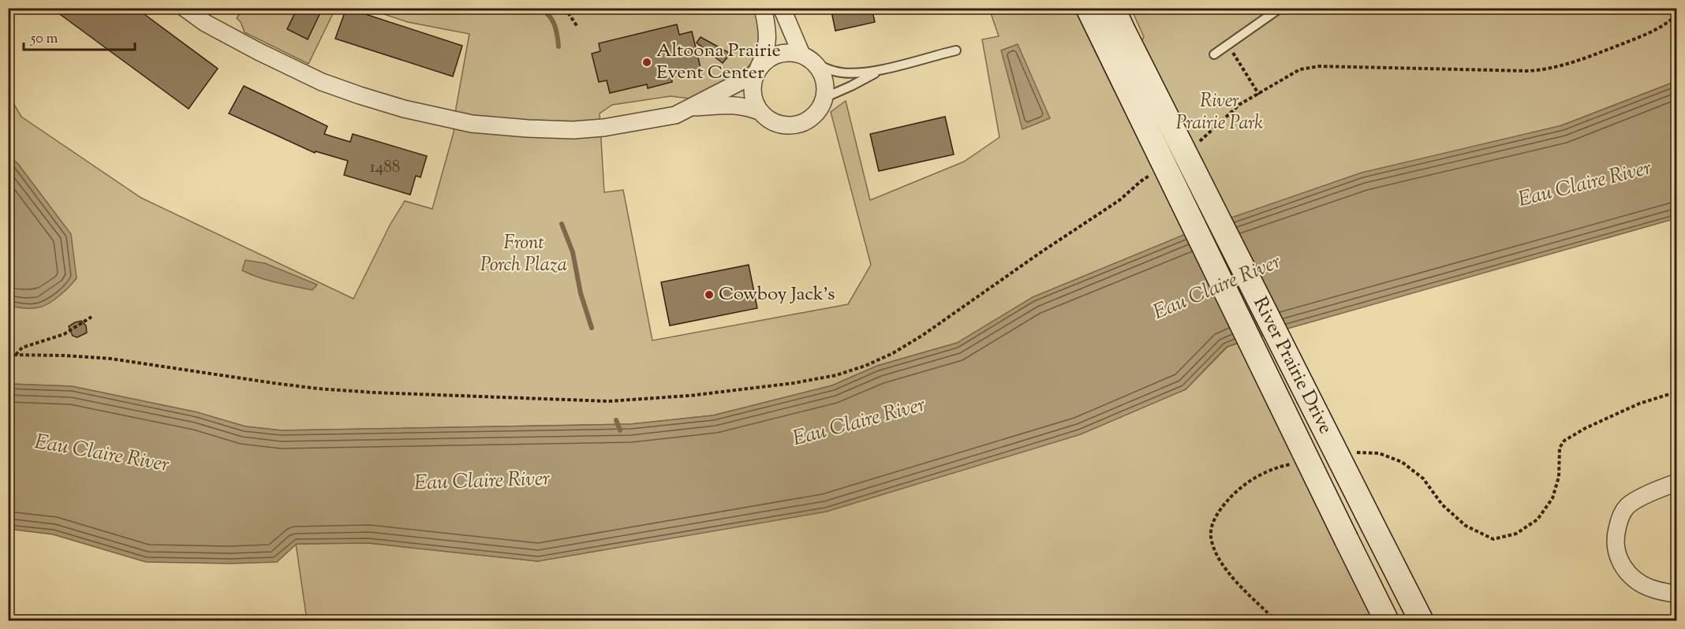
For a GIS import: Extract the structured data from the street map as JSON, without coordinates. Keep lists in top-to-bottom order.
{
  "streets": {
    "main road": ["River Prairie Drive"]
  },
  "water": ["Eau Claire River"],
  "parks": ["River Prairie Park", "Front Porch Plaza"],
  "places": ["Altoona Prairie Event Center", "Cowboy Jack's"],
  "house_numbers": ["1488"],
  "scale_bar": "50 m"
}
